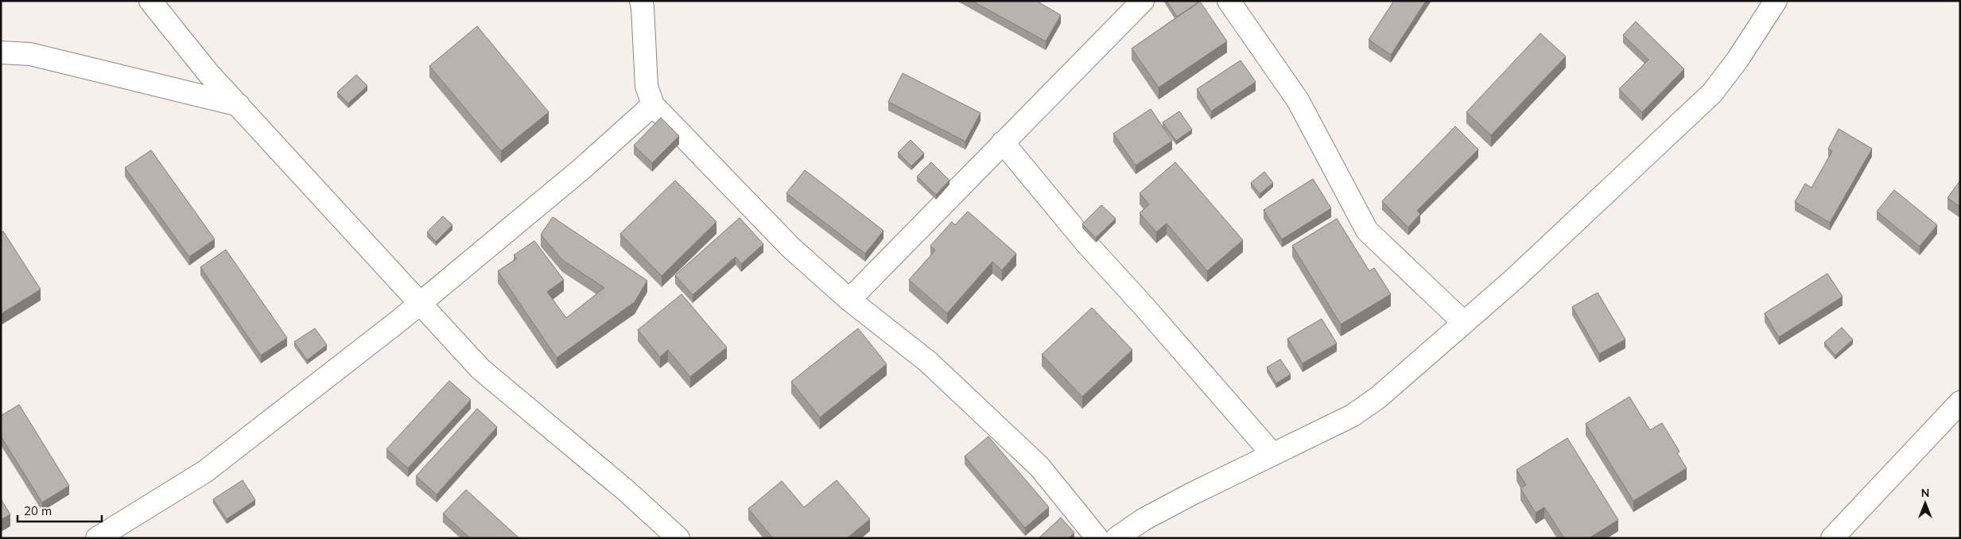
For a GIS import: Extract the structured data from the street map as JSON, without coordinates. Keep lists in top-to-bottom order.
{
  "scale_bar": "20 m",
  "north": "top"
}
